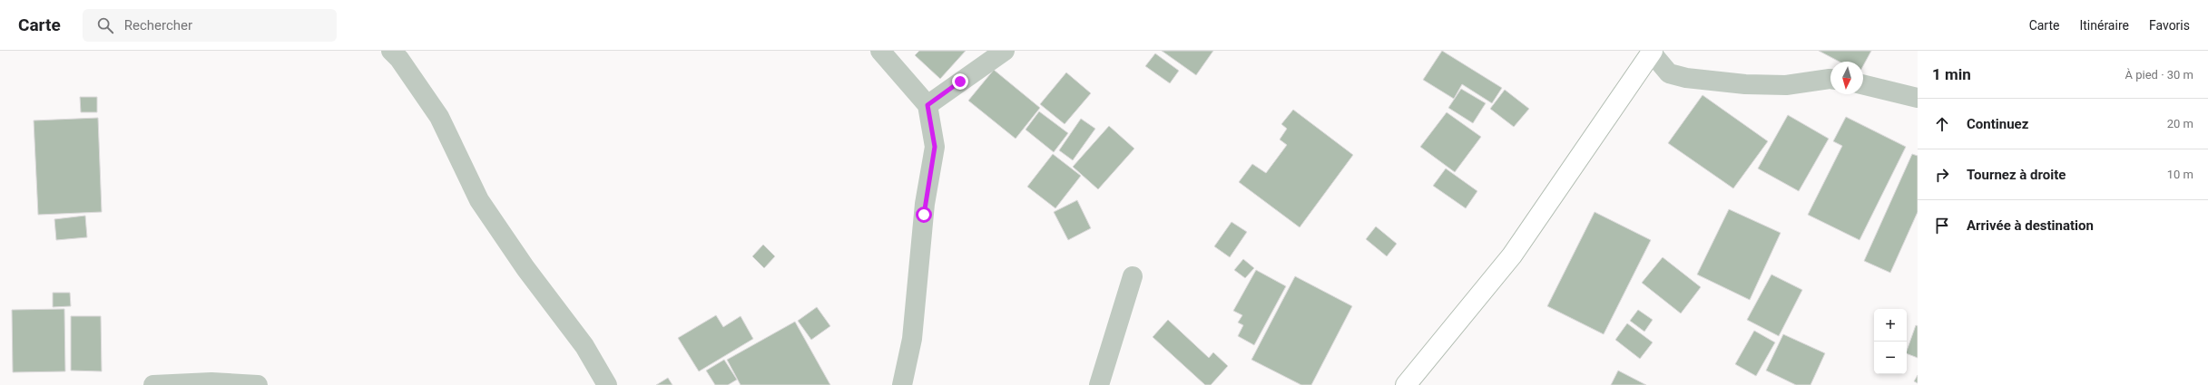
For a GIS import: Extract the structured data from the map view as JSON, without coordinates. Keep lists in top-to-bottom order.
{
  "north": "bottom",
  "page": {
    "header": "Carte",
    "search": "Rechercher",
    "nav": ["Carte", "Itinéraire", "Favoris"],
    "heading": ["1 min", "À pied · 30 m"],
    "list": [
      ["Continuez", "20 m"],
      ["Tournez à droite", "10 m"],
      "Arrivée à destination"
    ],
    "map_buttons": ["+", "−"]
  }
}
